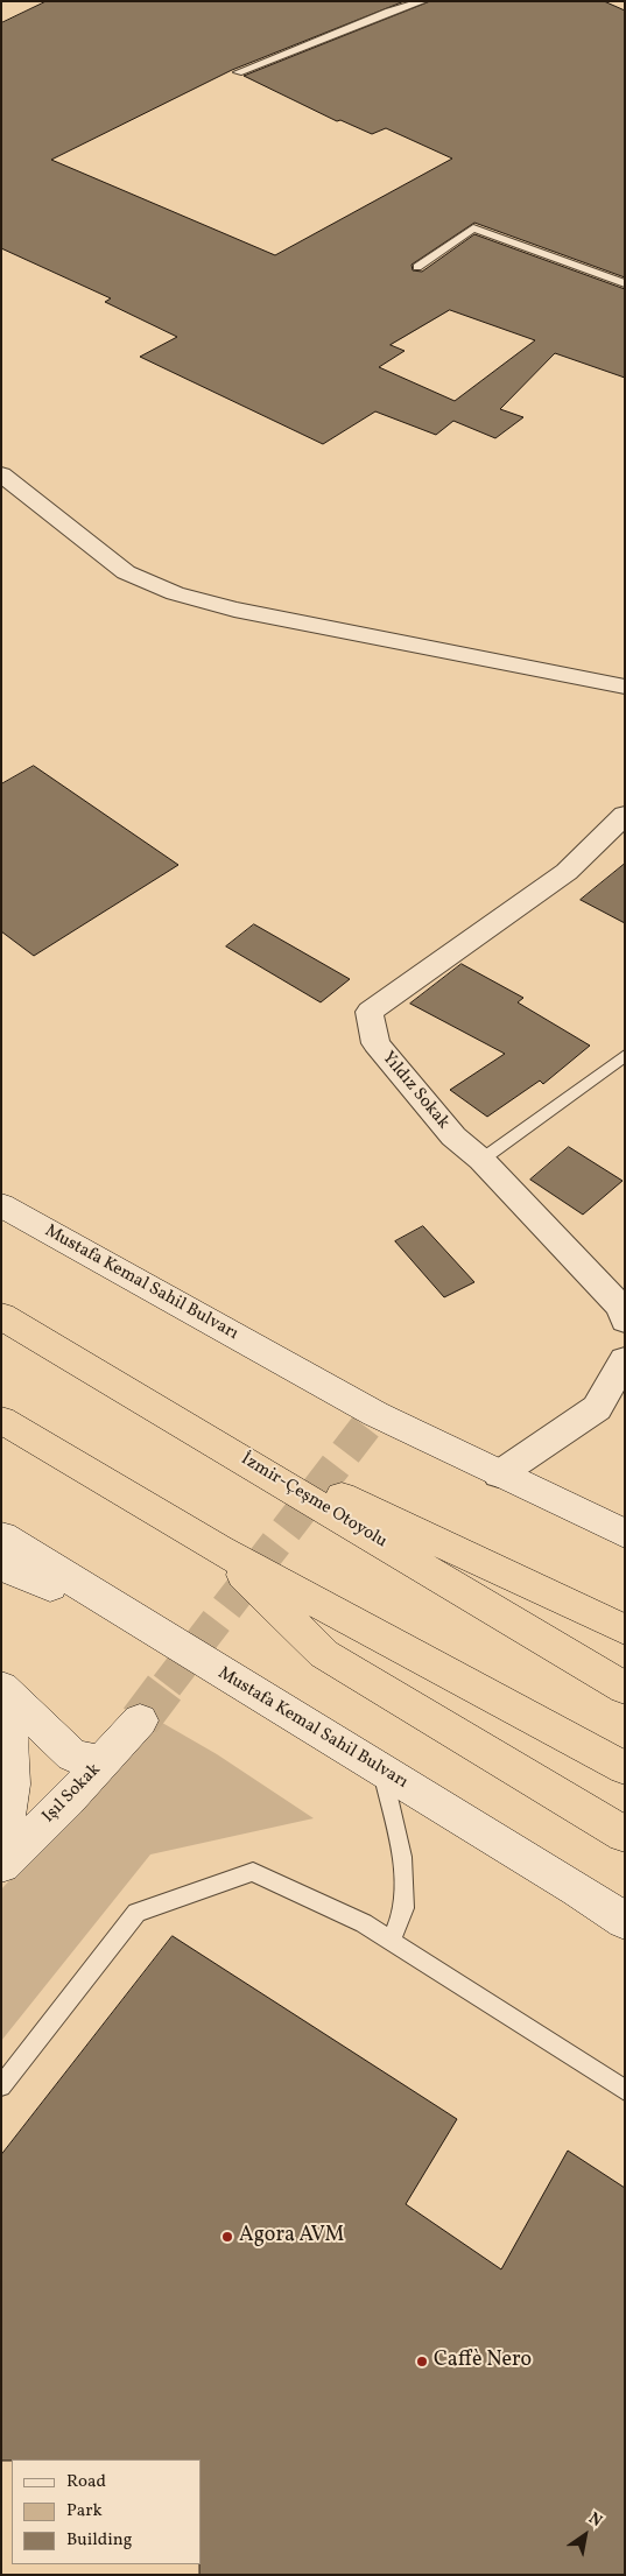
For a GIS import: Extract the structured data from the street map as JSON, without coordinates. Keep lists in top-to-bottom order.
{
  "streets": {
    "highway": ["İzmir-Çeşme Otoyolu"],
    "street": ["Yıldız Sokak", "Mustafa Kemal Sahil Bulvarı", "Işıl Sokak"]
  },
  "places": ["Agora AVM", "Caffè Nero"],
  "legend": ["Road", "Park", "Building"],
  "north": "top right"
}
